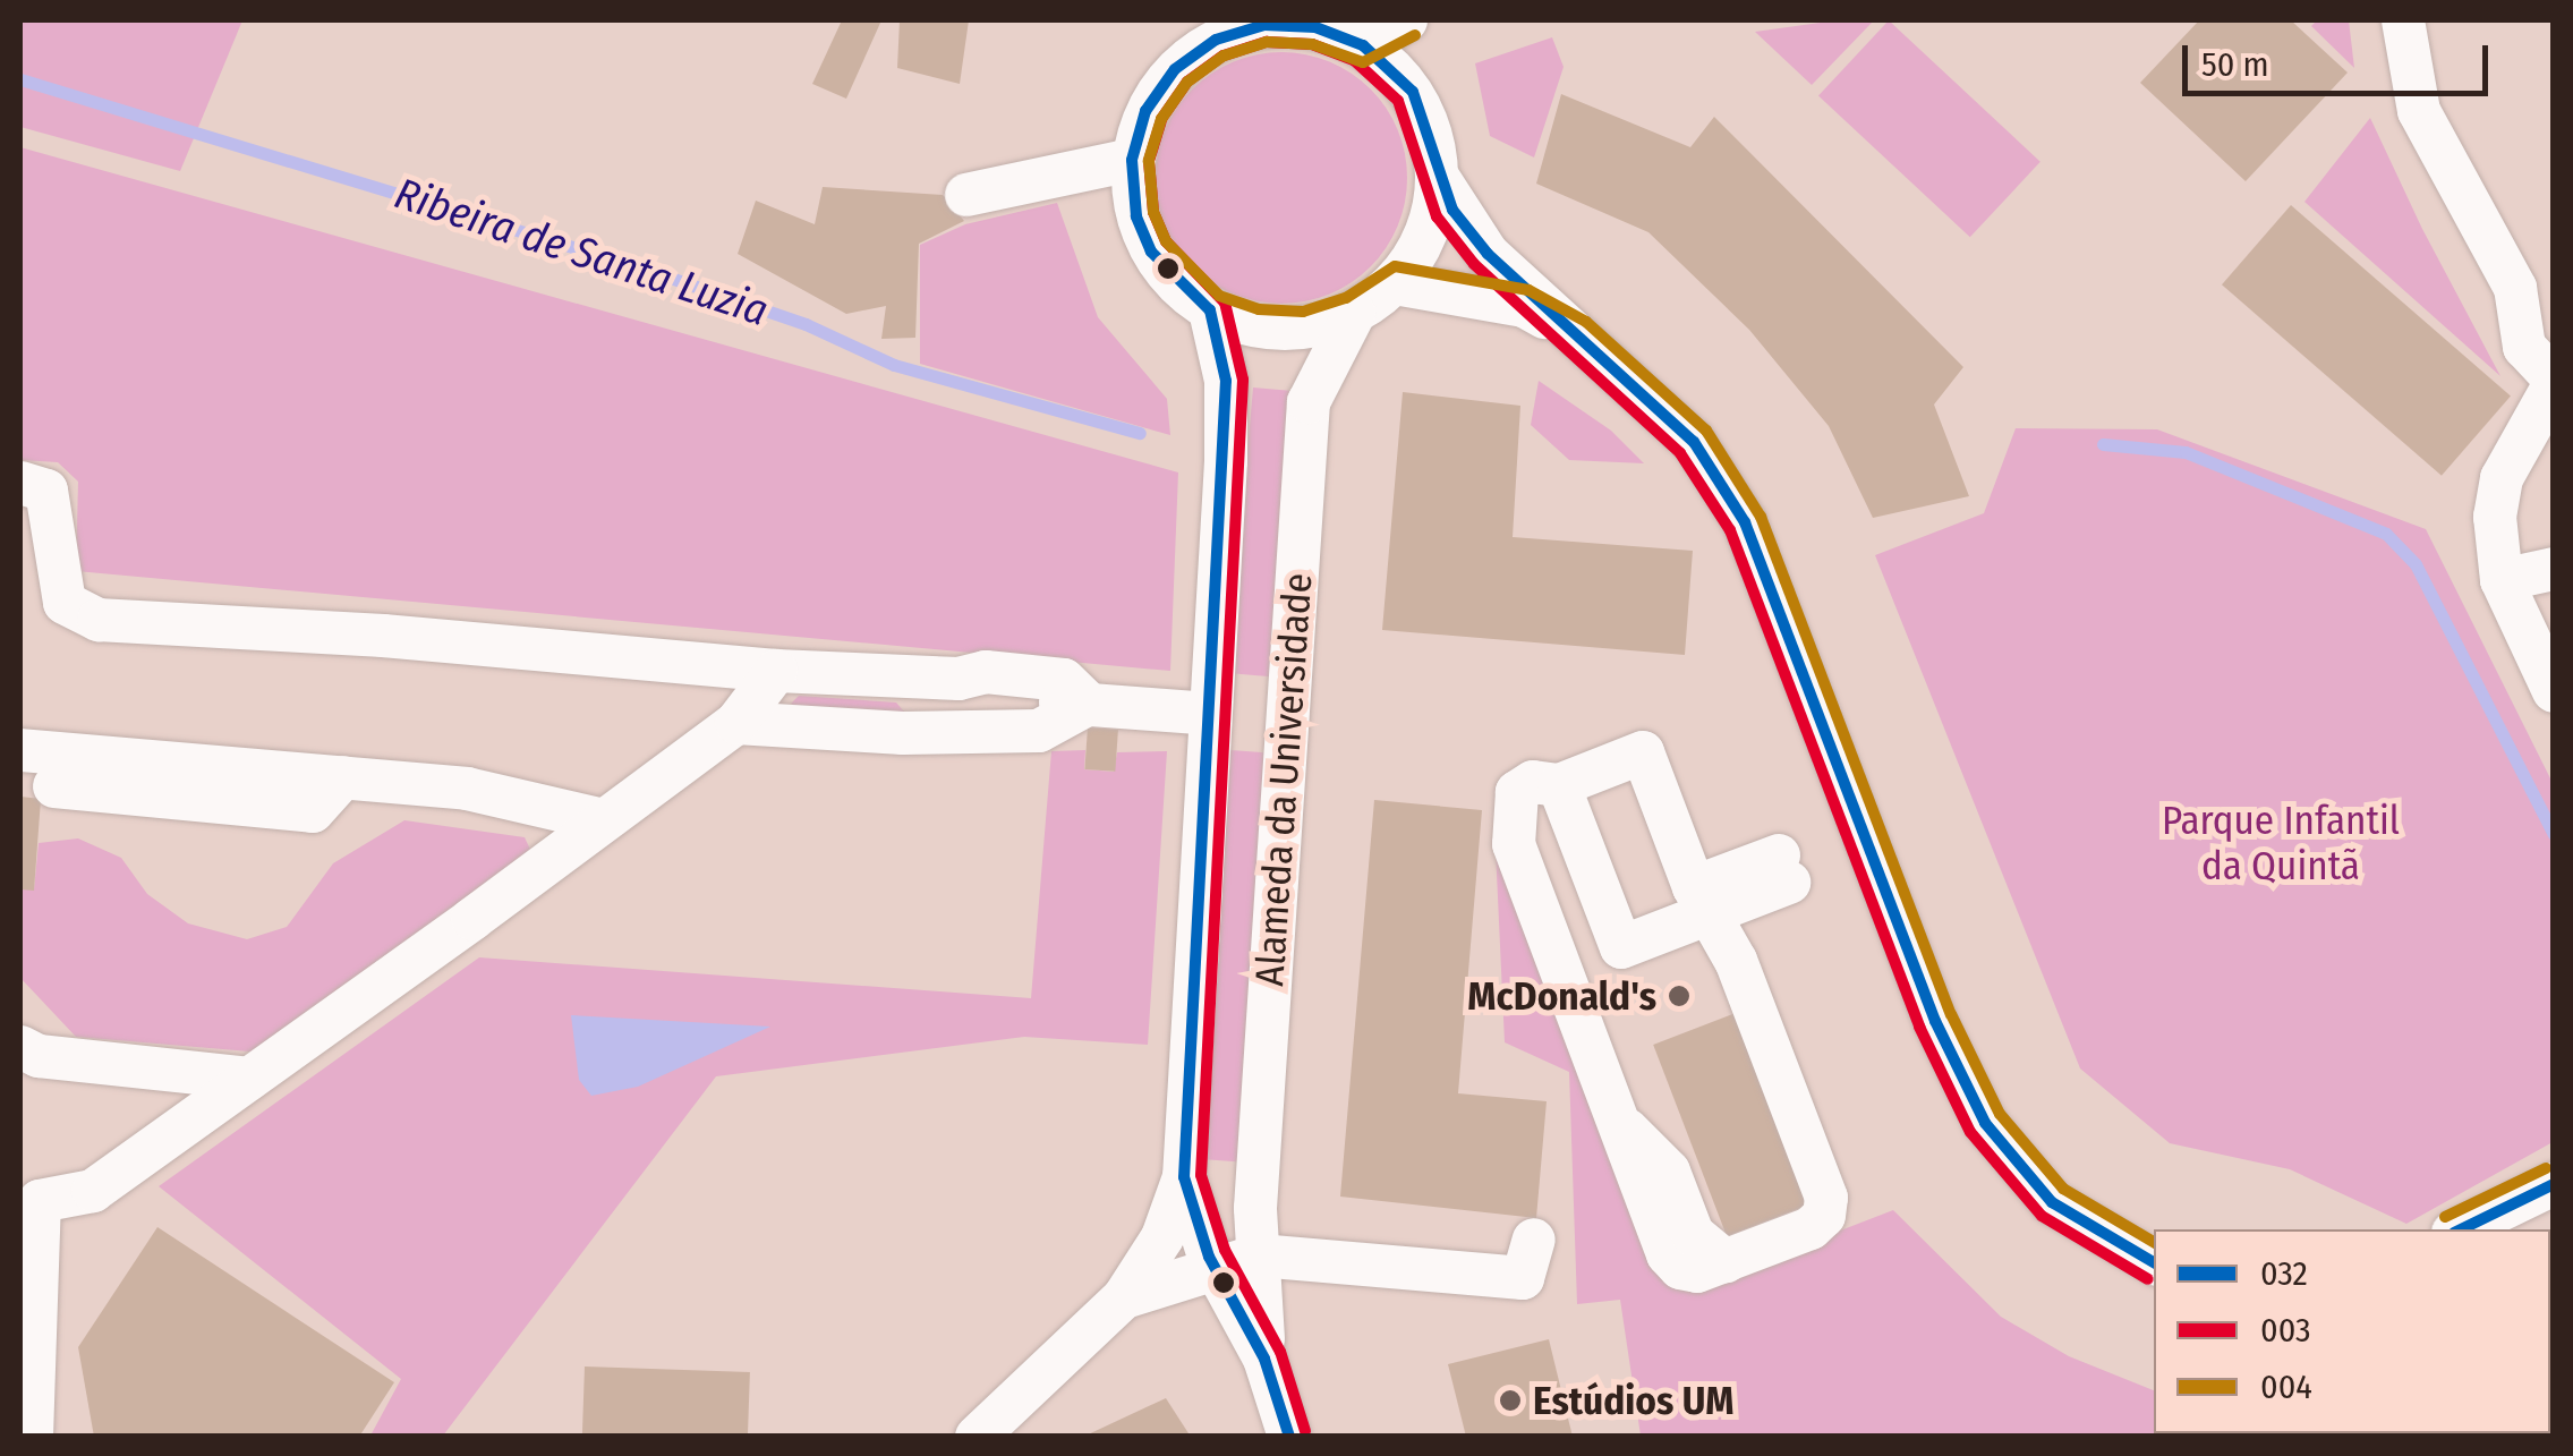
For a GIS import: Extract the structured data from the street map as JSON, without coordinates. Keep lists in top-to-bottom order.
{
  "streets": {
    "street": ["Alameda da Universidade"]
  },
  "water": ["Ribeira de Santa Luzia"],
  "parks": ["Parque Infantil da Quintã"],
  "places": ["McDonald's", "Estúdios UM"],
  "lines": ["transit line 032", "transit line 004", "transit line 003"],
  "legend": ["032", "003", "004"],
  "scale_bar": "50 m"
}
